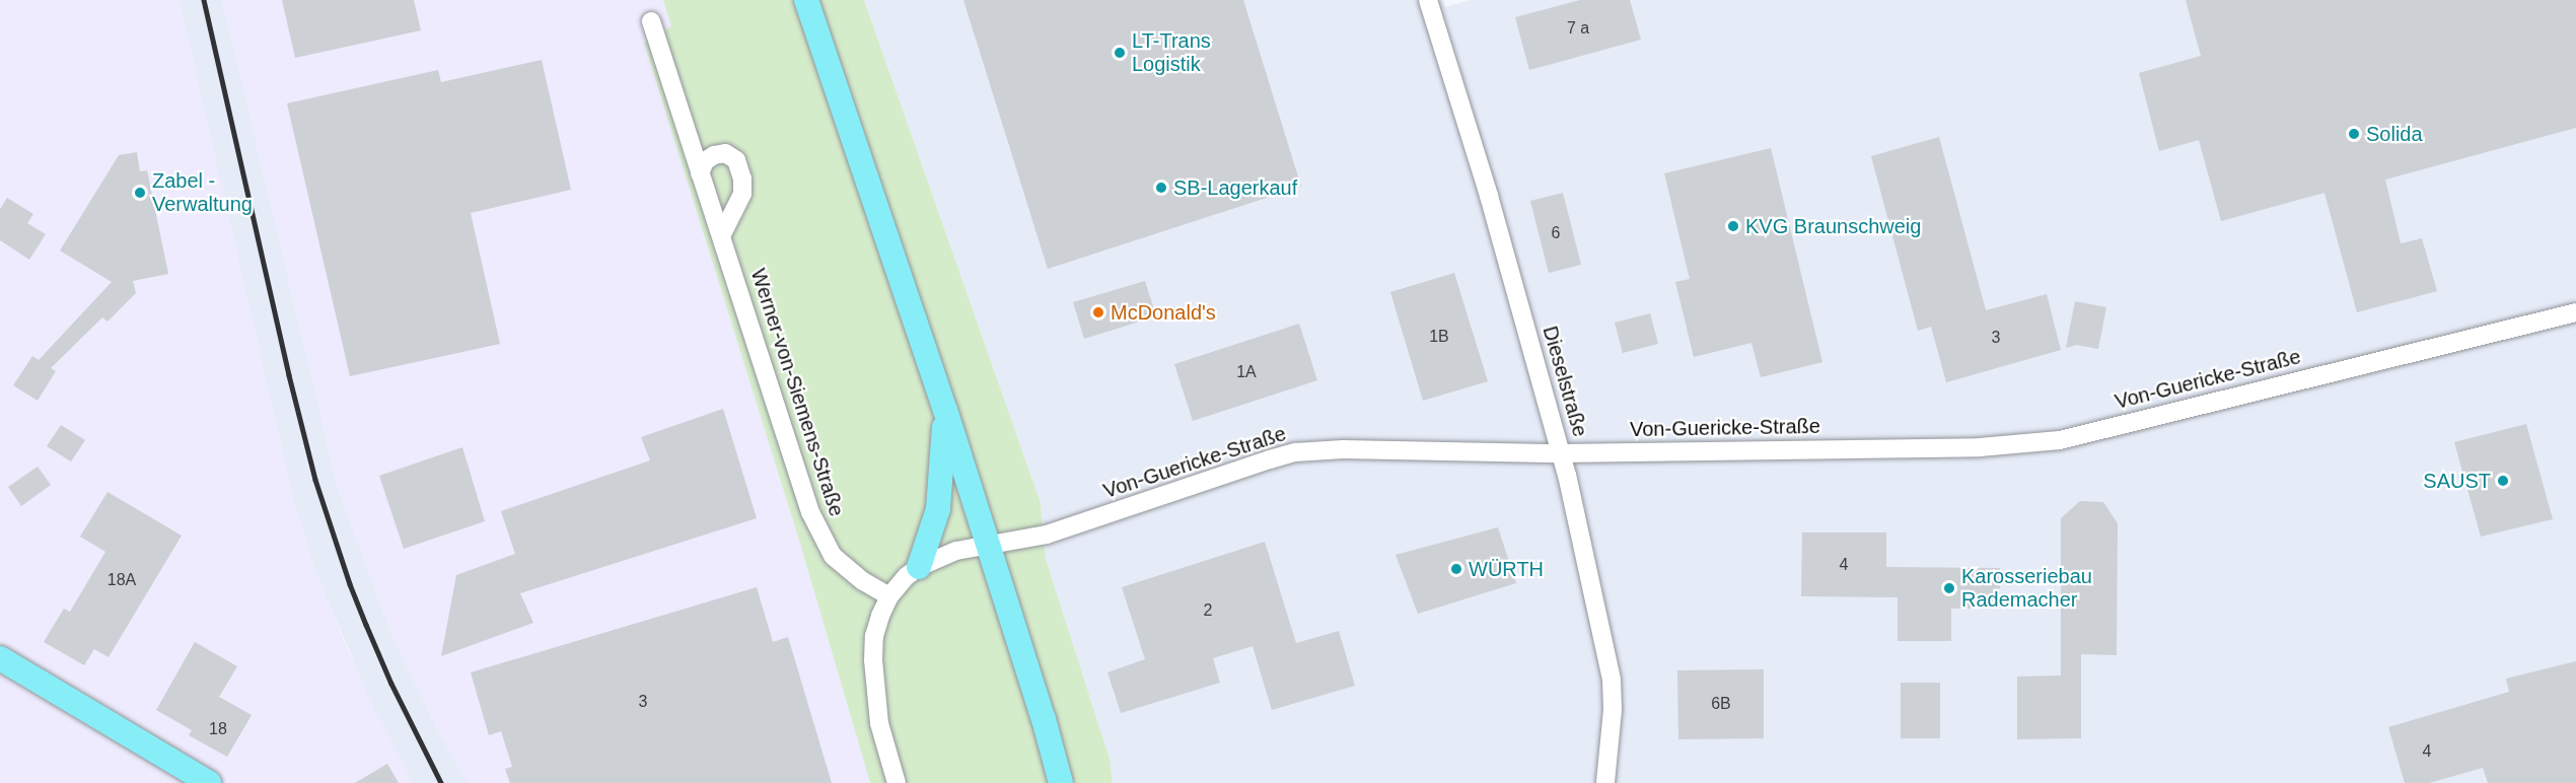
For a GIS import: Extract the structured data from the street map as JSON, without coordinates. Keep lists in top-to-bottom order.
{
  "streets": {
    "street": ["Von-Guericke-Straße", "Dieselstraße", "Werner-von-Siemens-Straße"]
  },
  "crossings": [
    ["Von-Guericke-Straße", "Dieselstraße"],
    ["Von-Guericke-Straße", "Werner-von-Siemens-Straße"]
  ],
  "places": [
    "LT-Trans Logistik",
    "Solida",
    "SB-Lagerkauf",
    "Zabel - Verwaltung",
    "KVG Braunschweig",
    "McDonald's",
    "SAUST",
    "WÜRTH",
    "Karosseriebau Rademacher"
  ],
  "house_numbers": [
    "7 a",
    "6",
    "1B",
    "3",
    "1A",
    "4",
    "18A",
    "2",
    "3",
    "6B",
    "18",
    "4"
  ]
}
